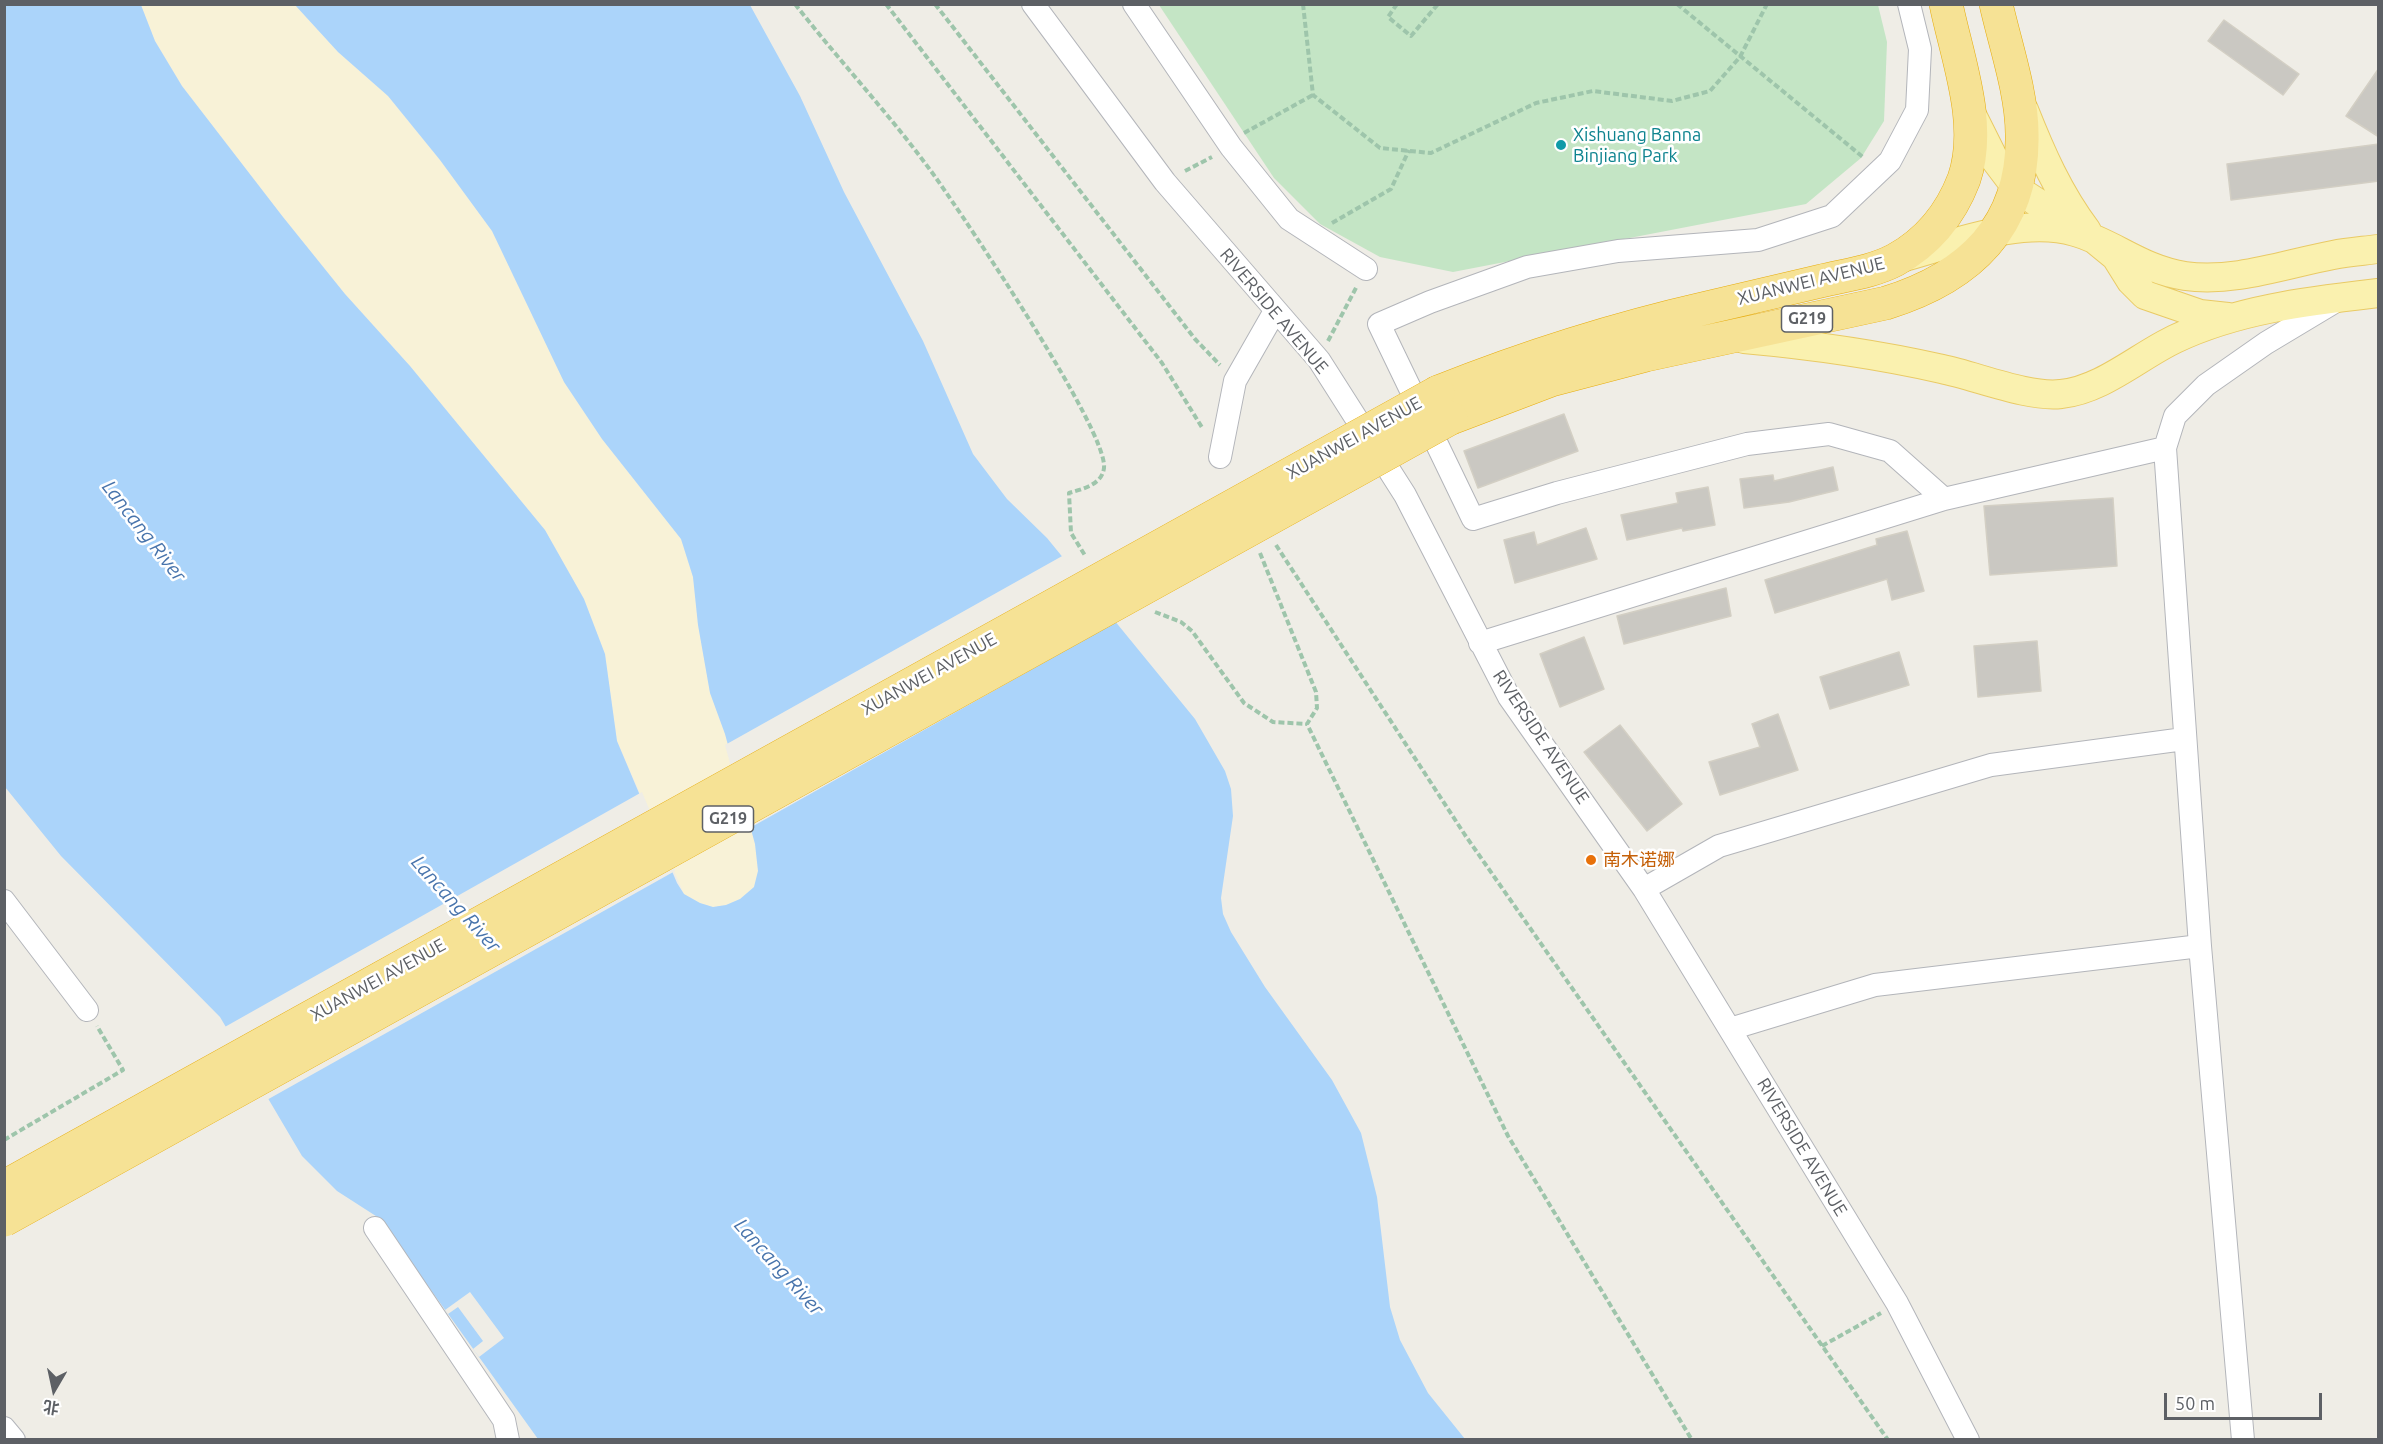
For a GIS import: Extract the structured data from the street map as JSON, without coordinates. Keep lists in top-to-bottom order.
{
  "streets": {
    "highway": ["XUANWEI AVENUE", "G219"],
    "street": ["RIVERSIDE AVENUE"]
  },
  "crossings": [
    ["XUANWEI AVENUE", "G219"]
  ],
  "water": ["Lancang River"],
  "places": ["Xishuang Banna Binjiang Park", "南木诺娜"],
  "scale_bar": "50 m",
  "north": "bottom"
}
